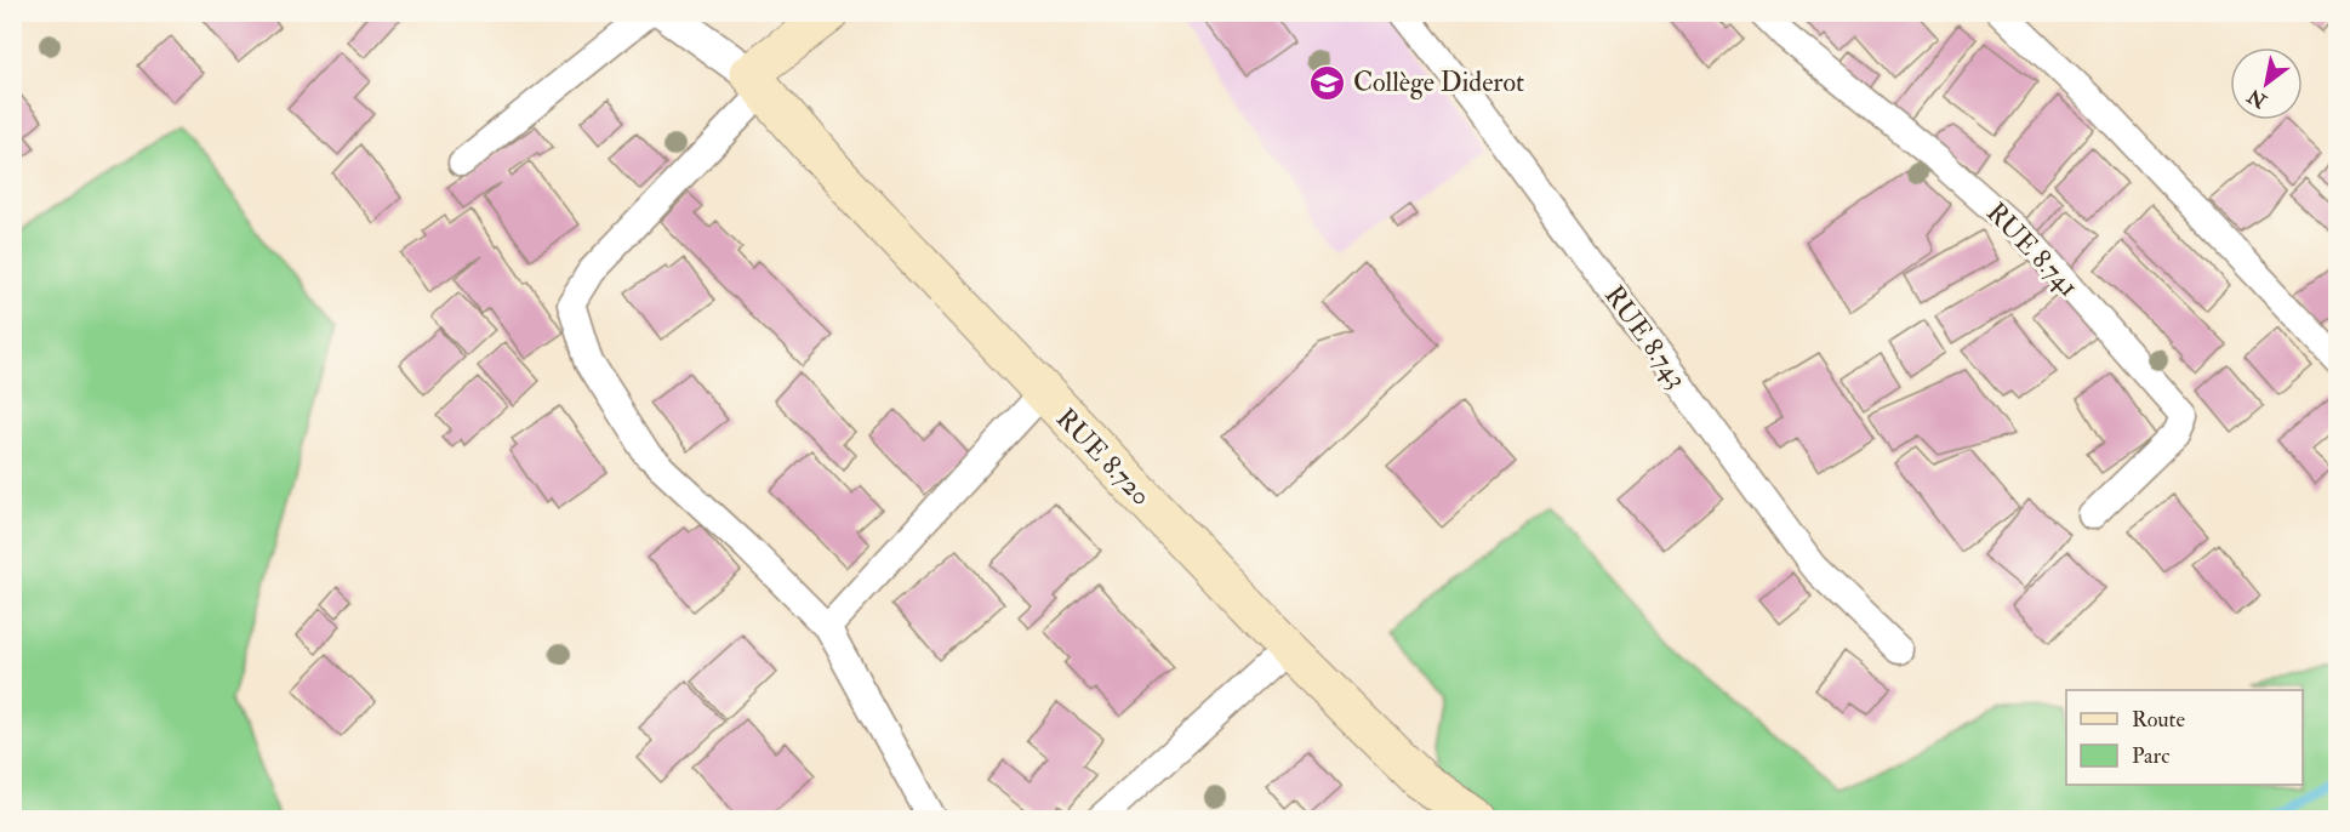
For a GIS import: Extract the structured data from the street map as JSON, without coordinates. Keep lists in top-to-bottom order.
{
  "streets": {
    "main road": ["RUE 8.720"],
    "street": ["RUE 8.741", "RUE 8.743"]
  },
  "places": {
    "school or university": ["Collège Diderot"]
  },
  "legend": ["Route", "Parc"],
  "north": "bottom left"
}
